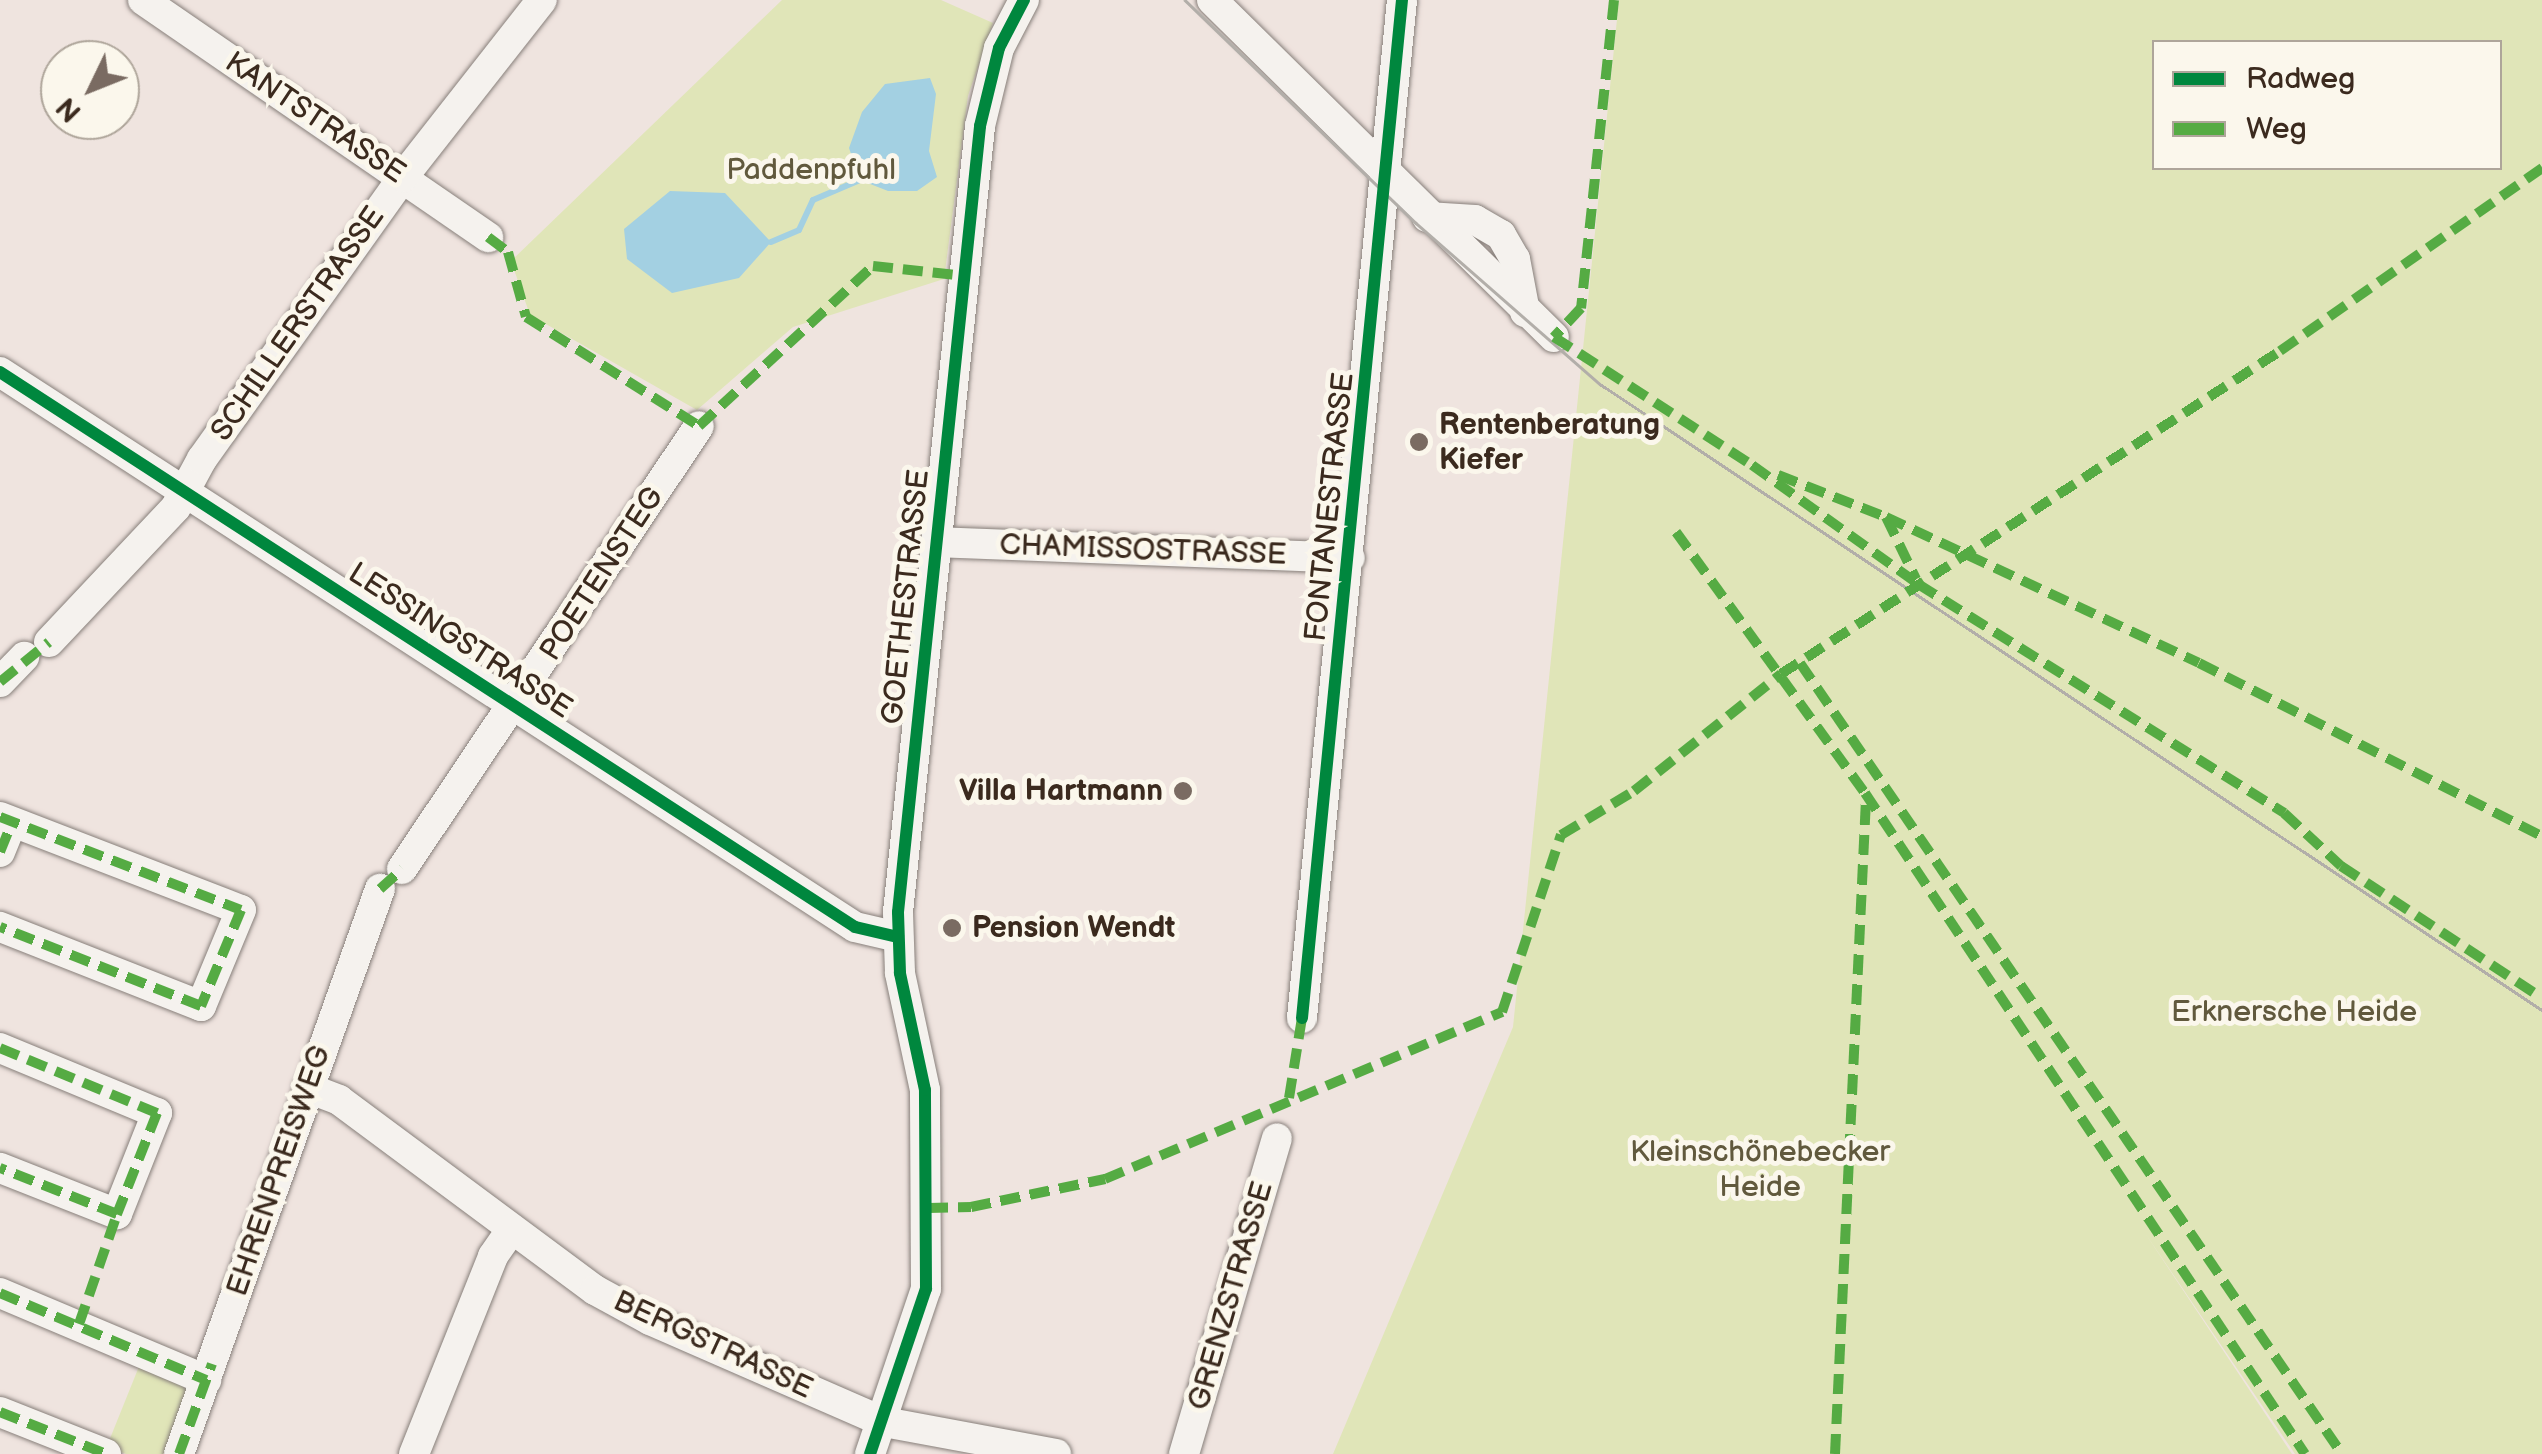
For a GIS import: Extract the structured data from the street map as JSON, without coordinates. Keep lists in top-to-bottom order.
{
  "streets": {
    "street": [
      "KANTSTRASSE",
      "SCHILLERSTRASSE",
      "FONTANESTRASSE",
      "CHAMISSOSTRASSE",
      "POETENSTEG",
      "GOETHESTRASSE",
      "LESSINGSTRASSE",
      "EHRENPREISWEG",
      "GRENZSTRASSE",
      "BERGSTRASSE"
    ]
  },
  "crossings": [
    ["KANTSTRASSE", "SCHILLERSTRASSE"],
    ["SCHILLERSTRASSE", "LESSINGSTRASSE"],
    ["FONTANESTRASSE", "CHAMISSOSTRASSE"],
    ["CHAMISSOSTRASSE", "GOETHESTRASSE"],
    ["POETENSTEG", "LESSINGSTRASSE"],
    ["POETENSTEG", "EHRENPREISWEG"],
    ["GOETHESTRASSE", "LESSINGSTRASSE"],
    ["GOETHESTRASSE", "BERGSTRASSE"],
    ["EHRENPREISWEG", "BERGSTRASSE"]
  ],
  "parks": ["Paddenpfuhl", "Erknersche Heide", "Kleinschönebecker Heide"],
  "places": ["Rentenberatung Kiefer", "Villa Hartmann", "Pension Wendt"],
  "legend": ["Radweg", "Weg"],
  "north": "bottom left"
}
